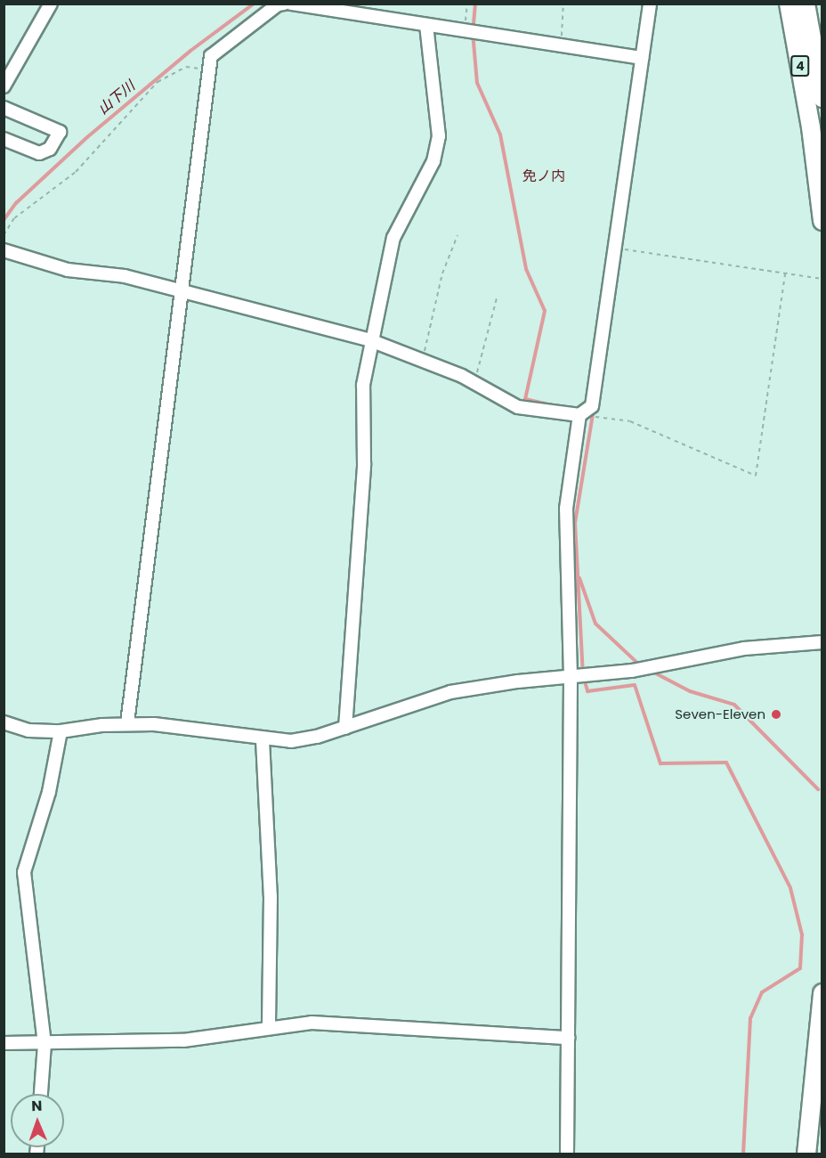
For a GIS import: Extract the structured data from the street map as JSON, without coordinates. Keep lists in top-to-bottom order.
{
  "streets": {
    "highway": ["4"]
  },
  "districts": ["免ノ内"],
  "water": ["山下川"],
  "places": ["Seven-Eleven"],
  "north": "top"
}
